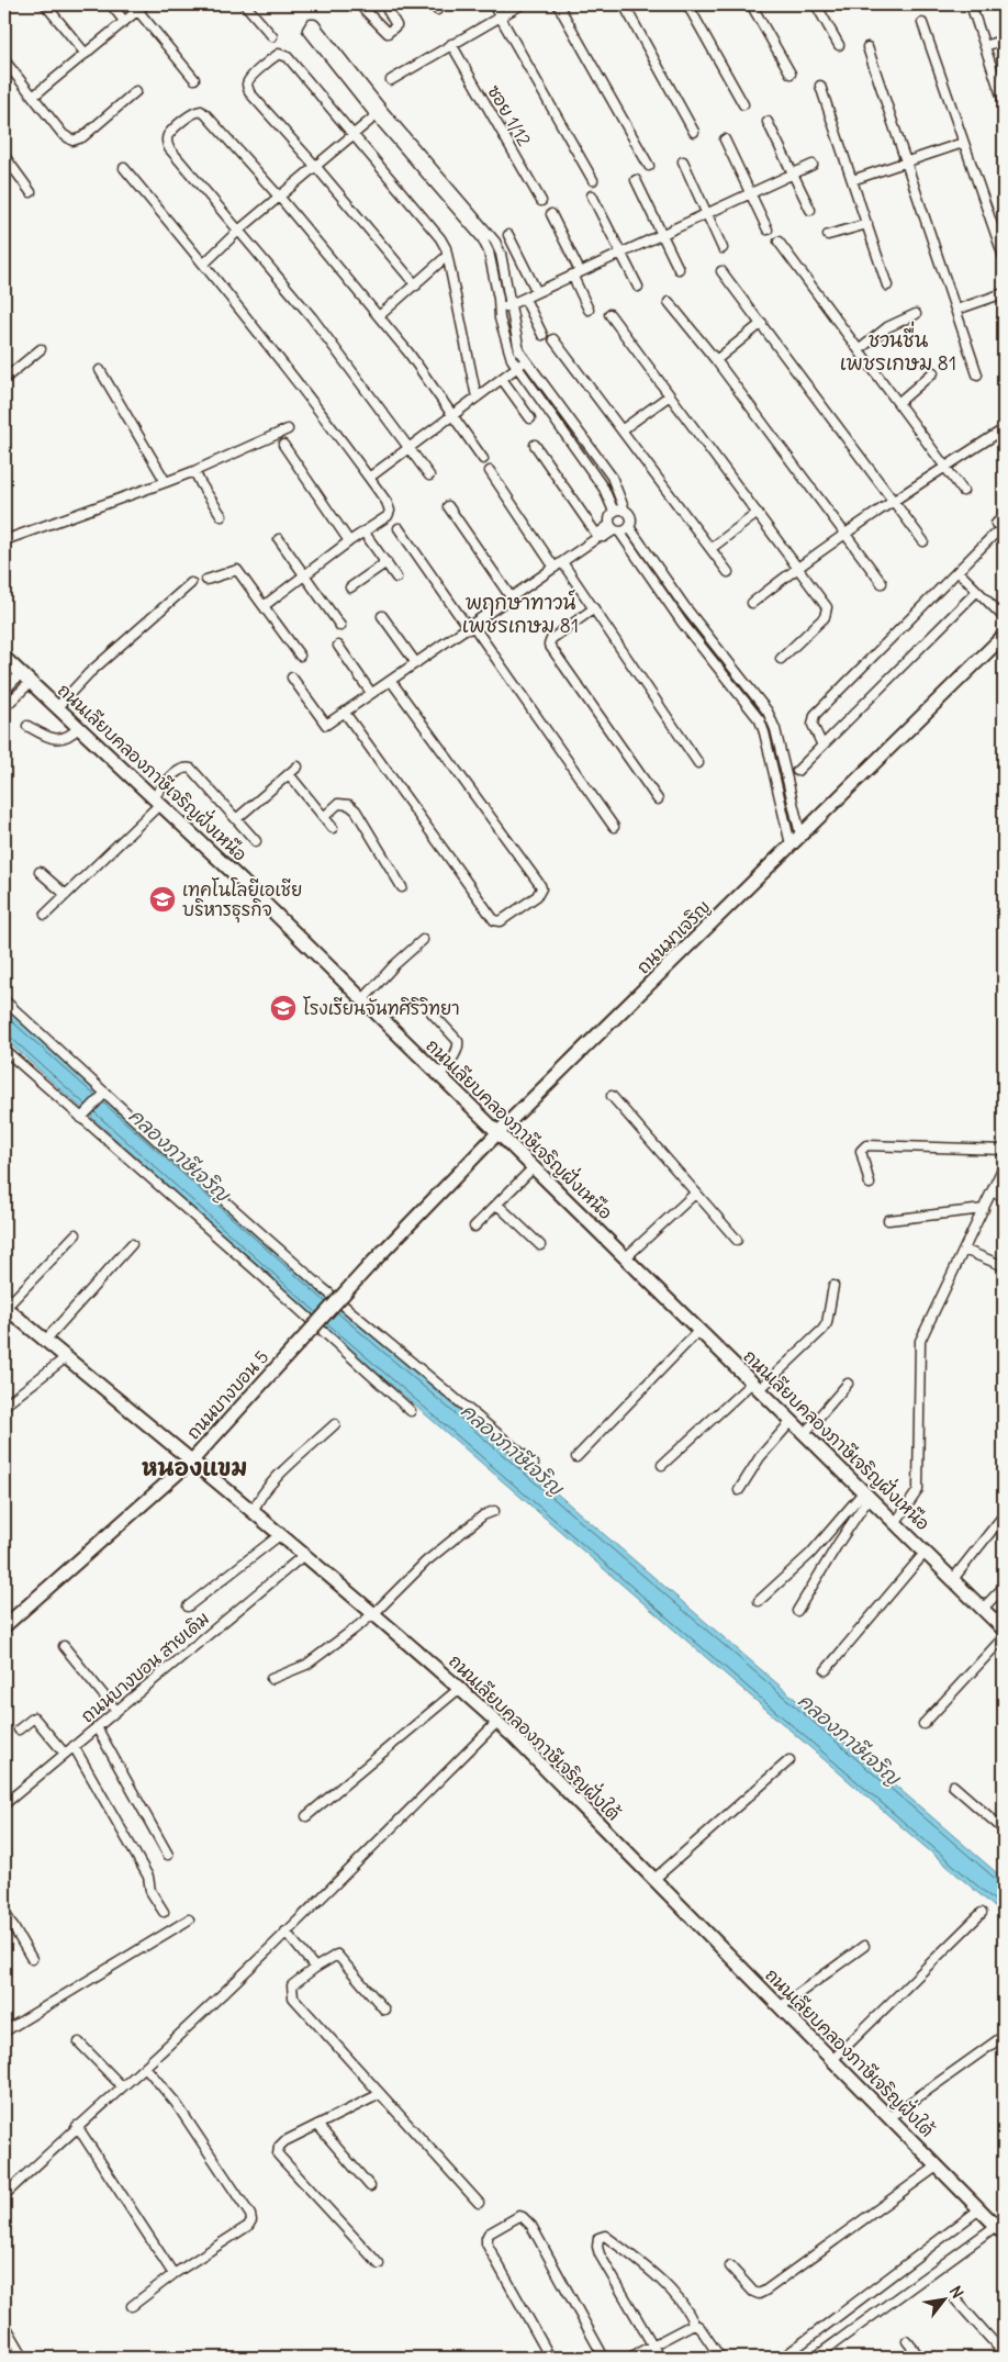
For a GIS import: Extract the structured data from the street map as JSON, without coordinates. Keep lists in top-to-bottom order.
{
  "streets": {
    "main road": [
      "ถนนเลียบคลองภาษีเจริญฝั่งเหนือ",
      "ถนนมาเจริญ",
      "ถนนบางบอน 5",
      "ถนนเลียบคลองภาษีเจริญฝั่งใต้"
    ],
    "street": ["ซอย 1/12", "ถนนบางบอน สายเดิม"]
  },
  "crossings": [
    ["ถนนเลียบคลองภาษีเจริญฝั่งเหนือ", "ถนนมาเจริญ"],
    ["ถนนมาเจริญ", "ถนนบางบอน 5"],
    ["ถนนบางบอน 5", "ถนนเลียบคลองภาษีเจริญฝั่งใต้"],
    ["ถนนบางบอน สายเดิม", "ถนนเลียบคลองภาษีเจริญฝั่งใต้"]
  ],
  "districts": ["ชวนชื่น เพชรเกษม 81", "พฤกษาทาวน์ เพชรเกษม 81", "หนองแขม"],
  "water": ["คลองภาษีเจริญ"],
  "places": {
    "school or university": ["เทคโนโลยีเอเชีย บริหารธุรกิจ", "โรงเรียนจันทศิริวิทยา"]
  },
  "north": "top right"
}
